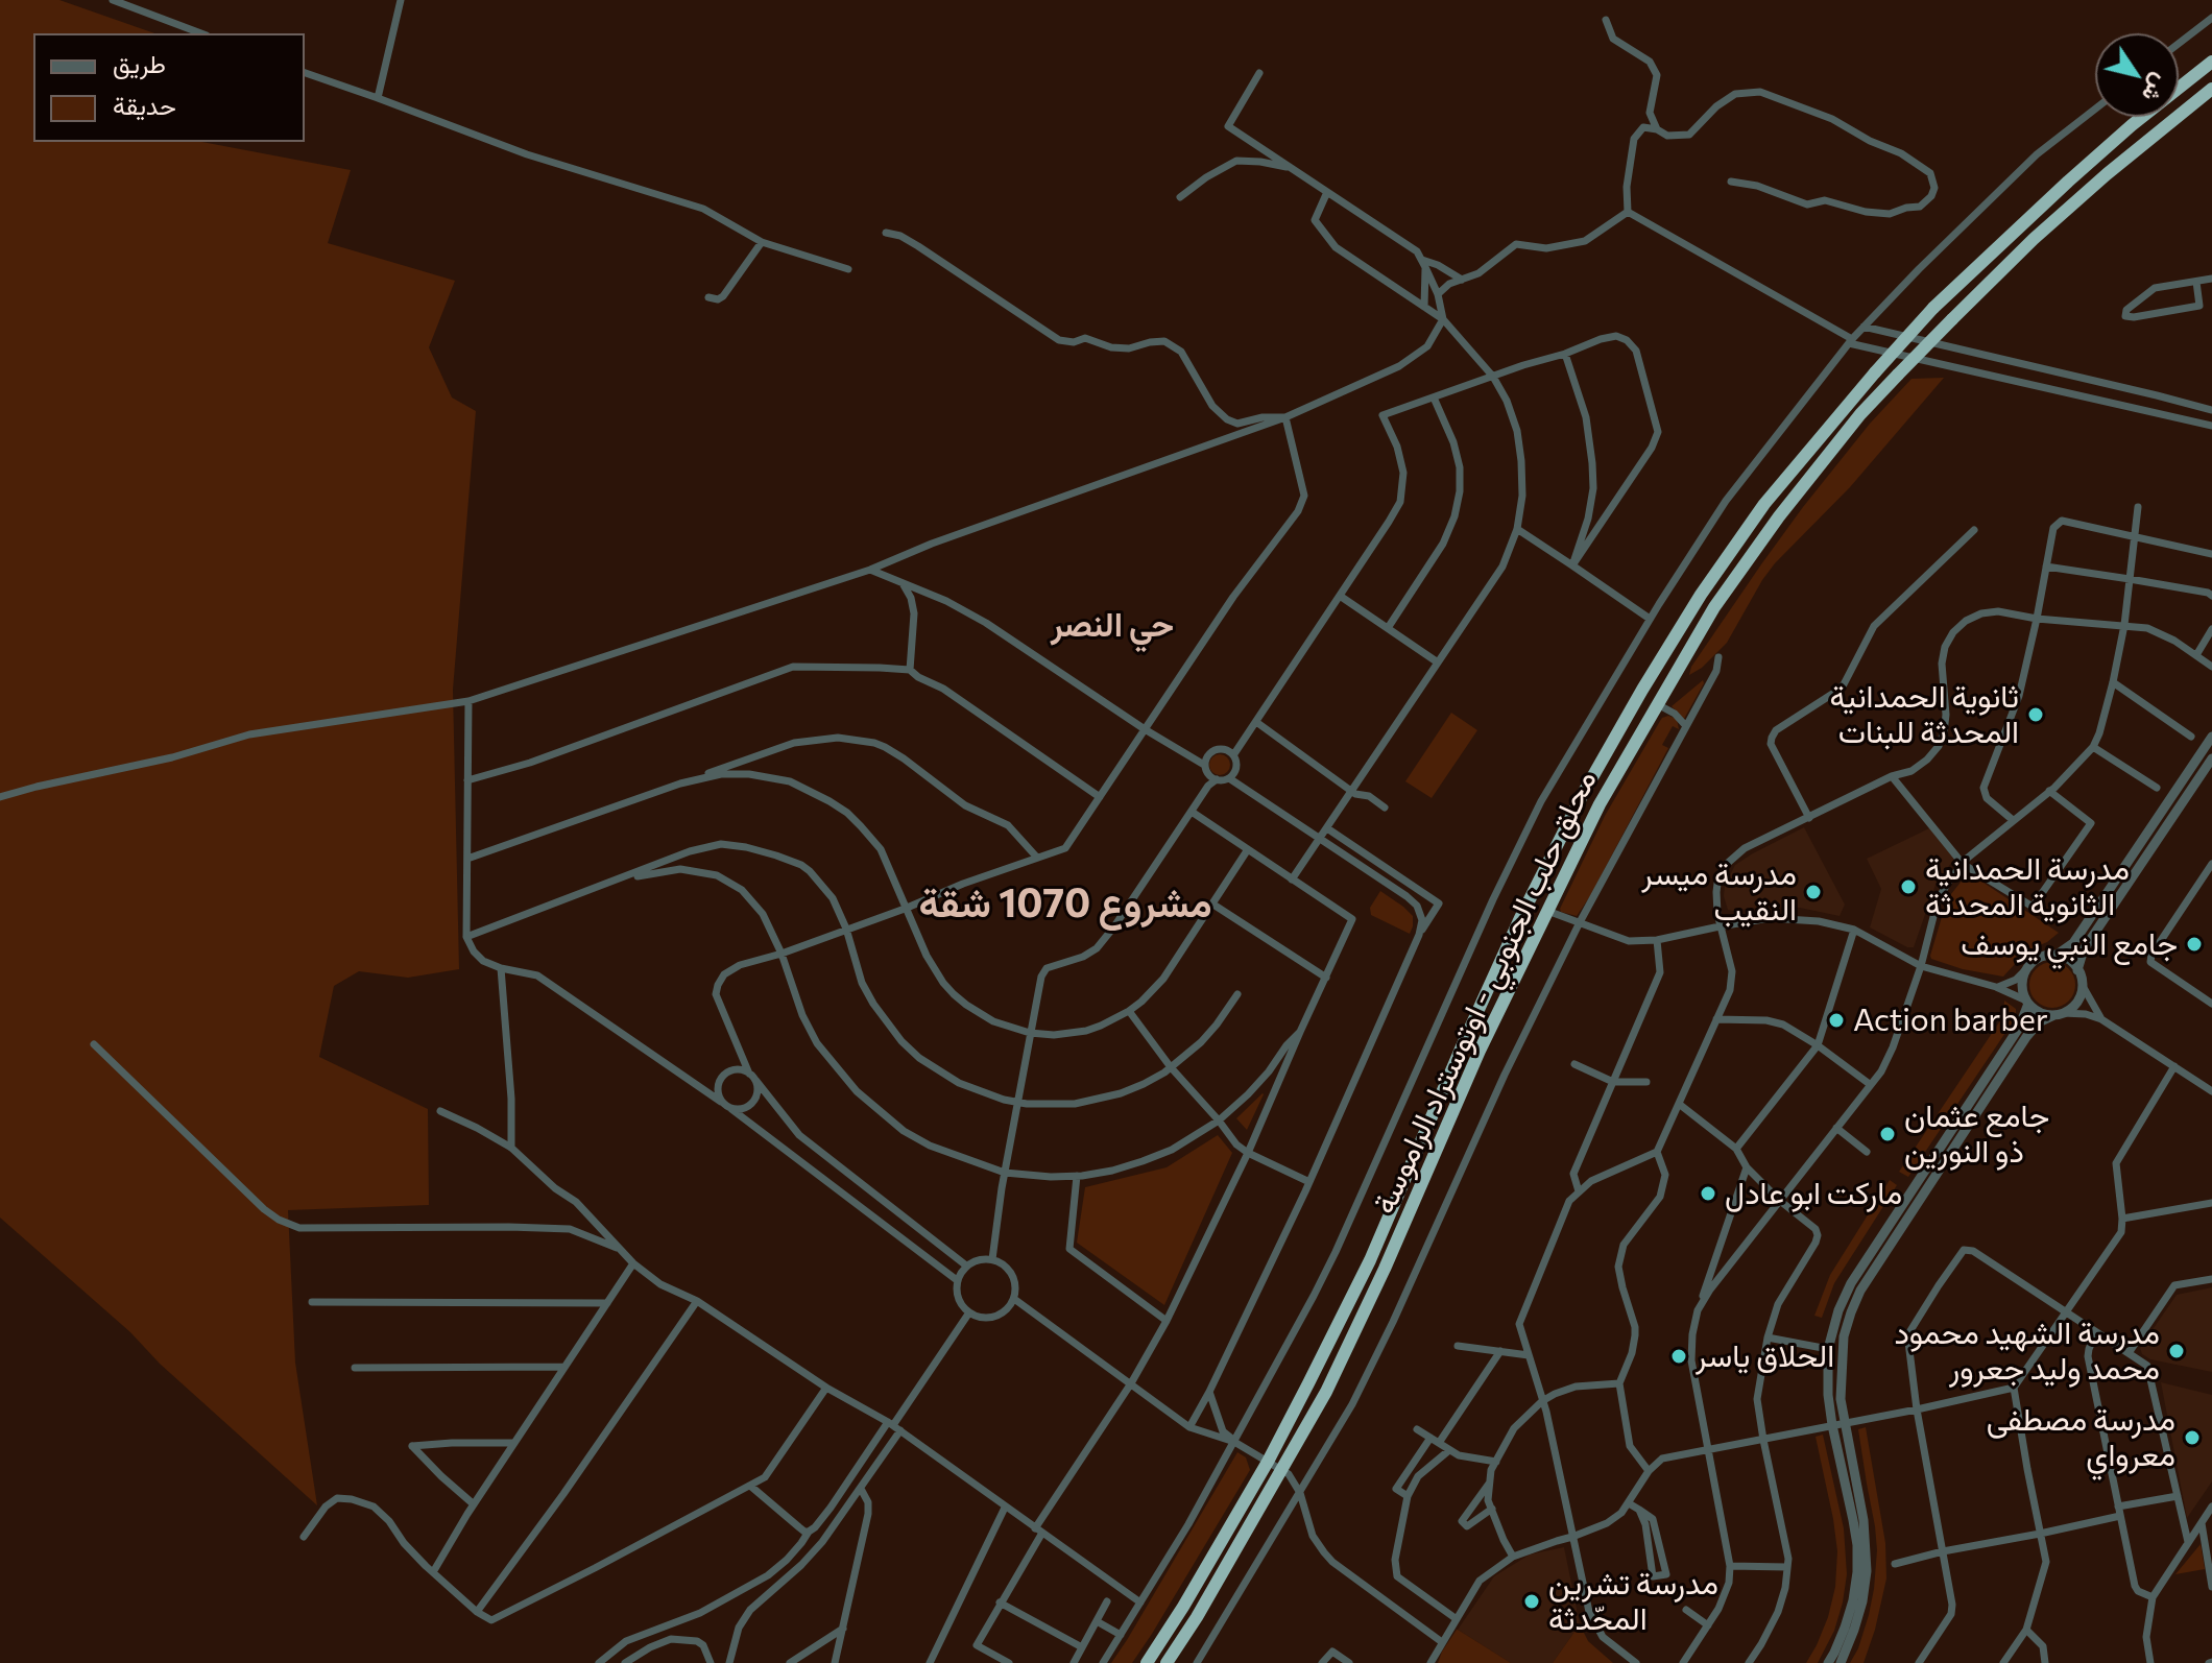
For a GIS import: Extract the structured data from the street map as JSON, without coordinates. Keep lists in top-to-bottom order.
{
  "streets": {
    "highway": ["محلق حلب الجنوبي - اوتوستراد الراموسة"]
  },
  "districts": ["حي النصر", "مشروع 1070 شقة"],
  "places": [
    "ثانوية الحمدانية المحدثة للبنات",
    "مدرسة الحمدانية الثانوية المحدثة",
    "مدرسة ميسر النقيب",
    "جامع النبي يوسف",
    "Action barber",
    "جامع عثمان ذو النورين",
    "ماركت ابو عادل",
    "مدرسة الشهيد محمود محمد وليد جعرور",
    "الحلاق ياسر",
    "مدرسة مصطفى معرواي",
    "مدرسة تشرين المحّدثة"
  ],
  "legend": ["طريق", "حديقة"],
  "north": "bottom right"
}
